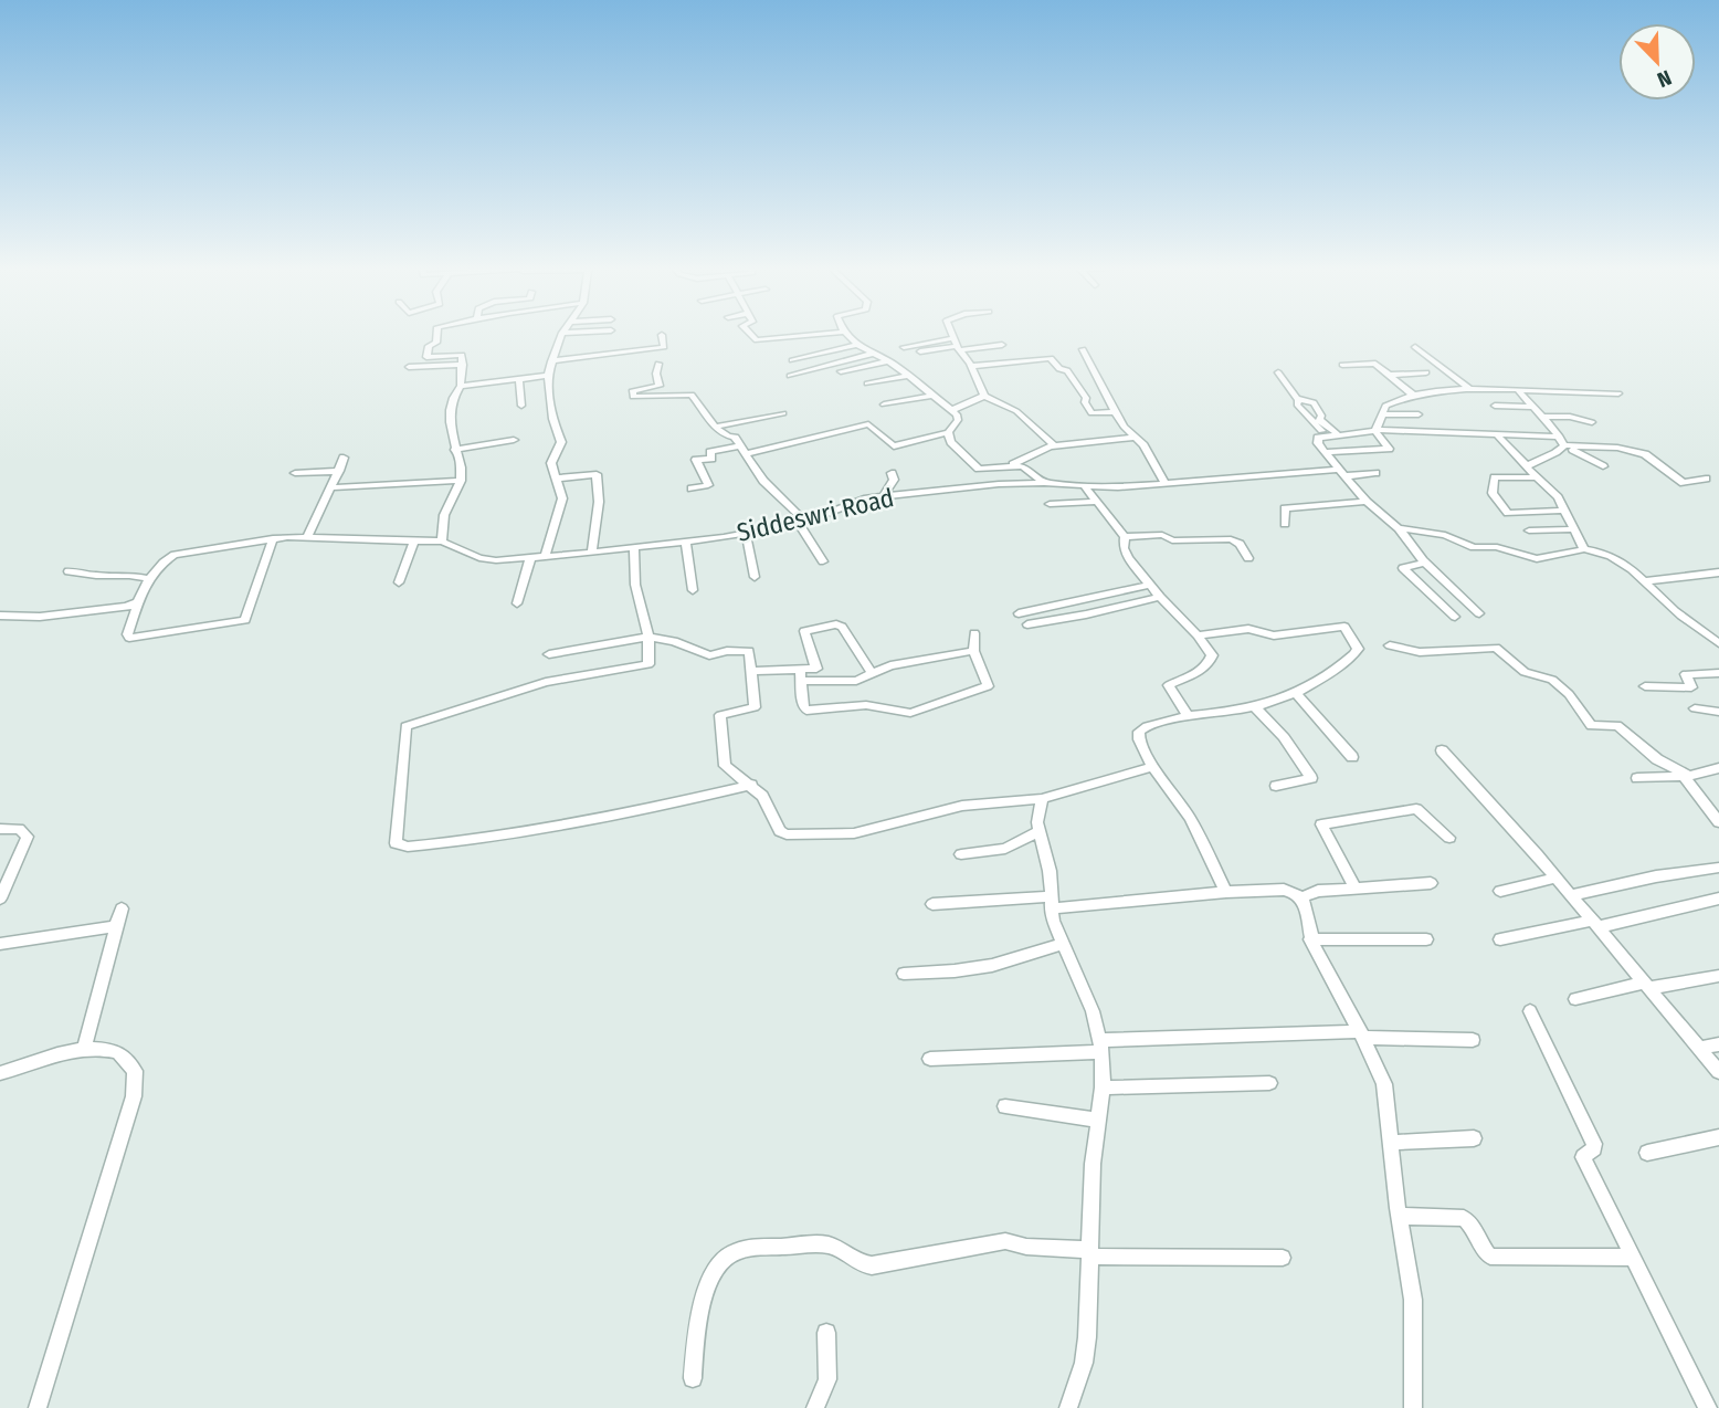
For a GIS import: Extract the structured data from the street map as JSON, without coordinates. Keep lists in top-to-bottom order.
{
  "streets": {
    "street": ["Siddeswri Road"]
  },
  "north": "bottom right"
}
